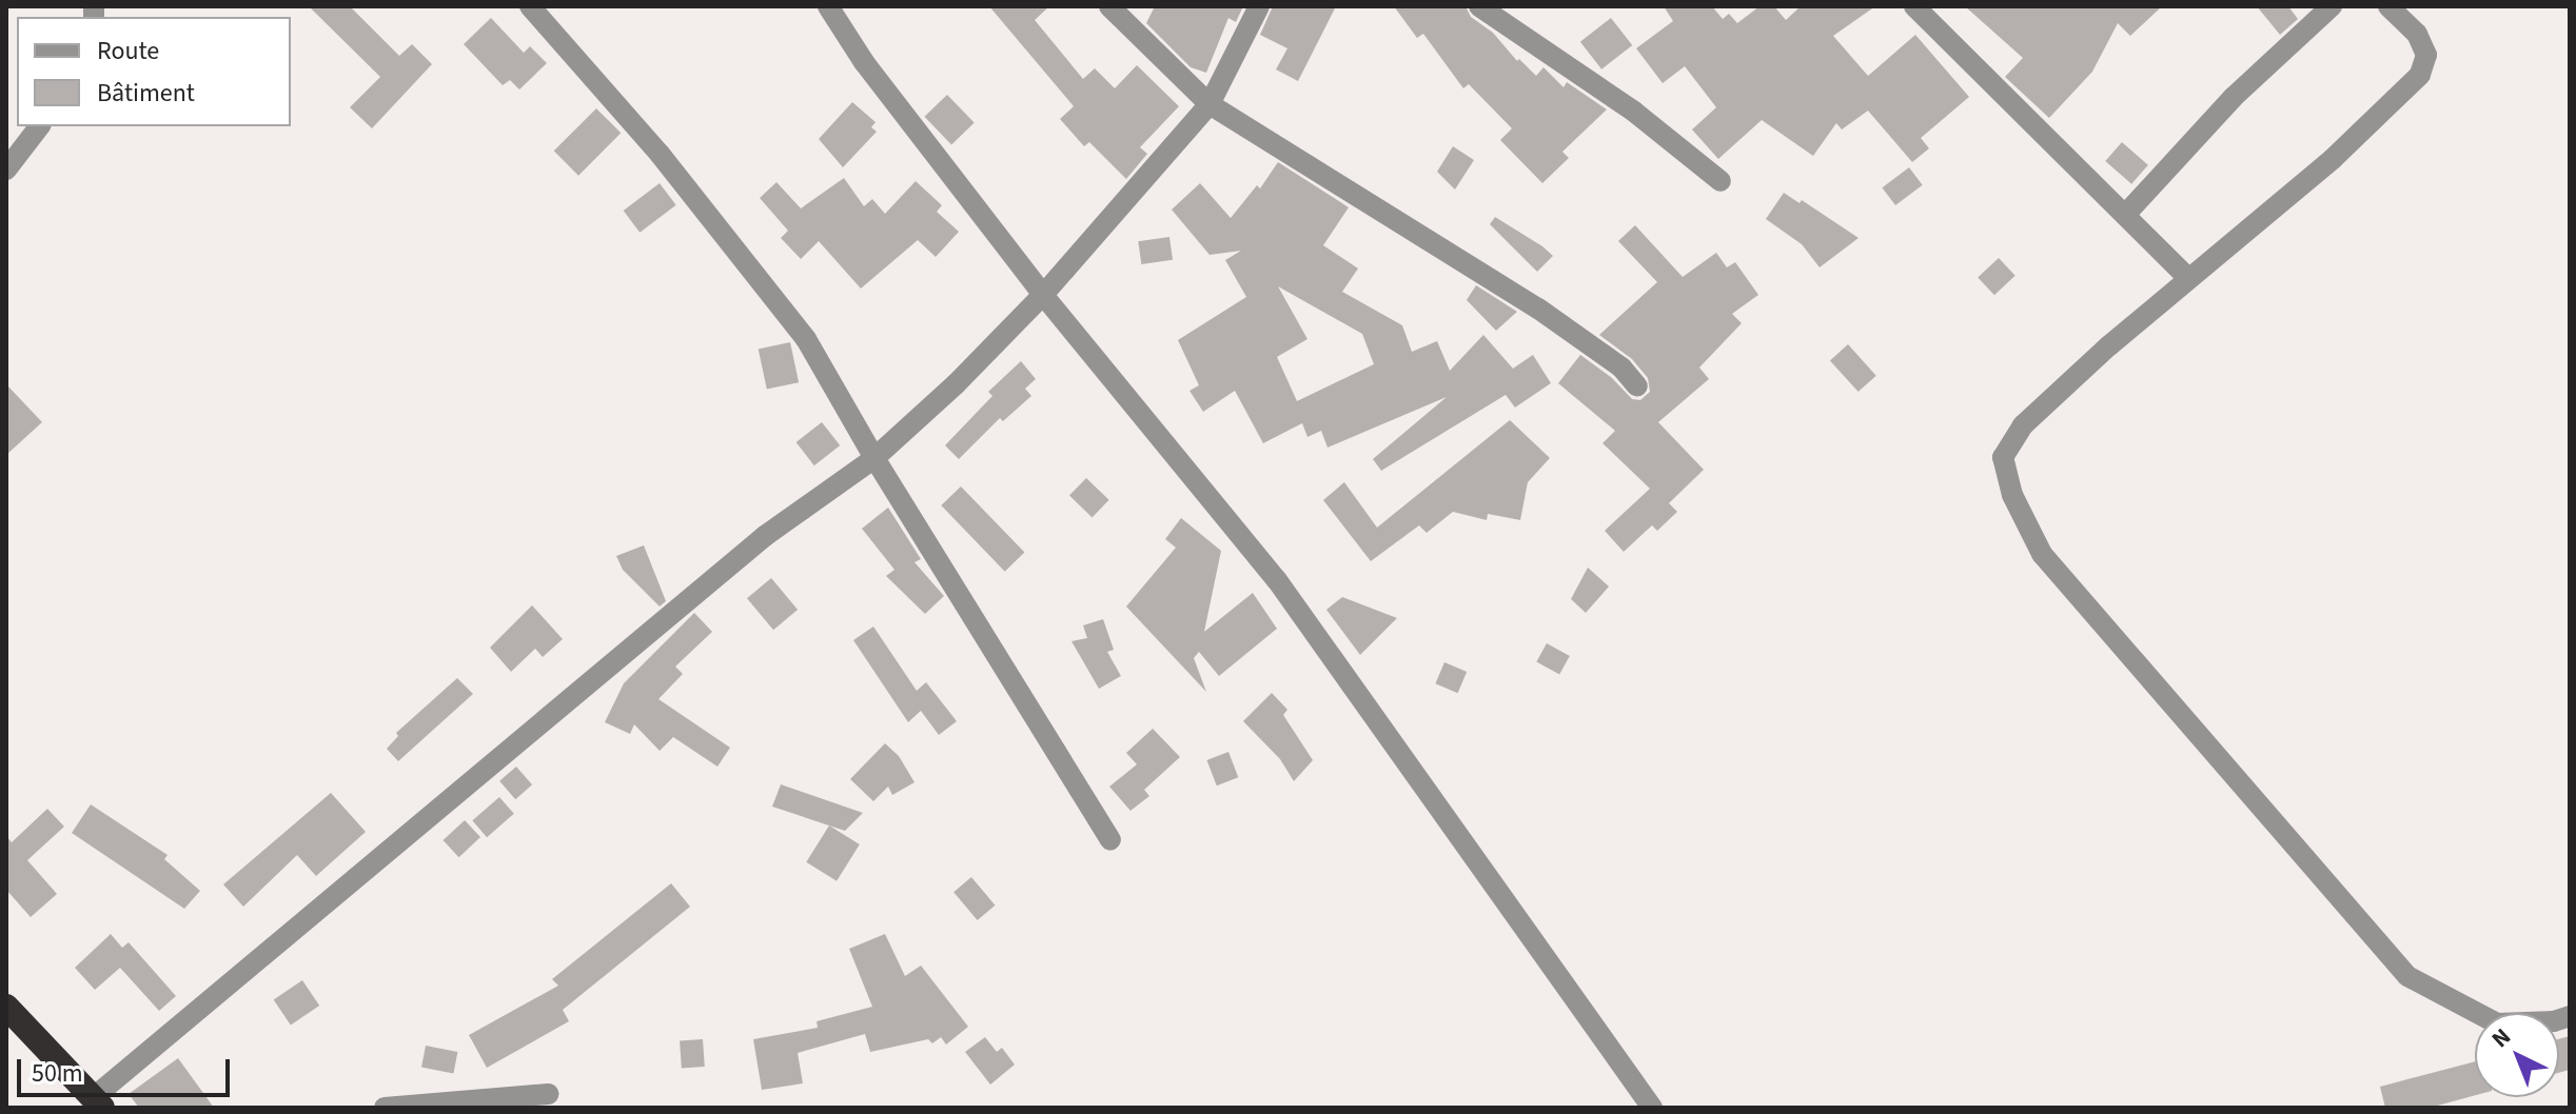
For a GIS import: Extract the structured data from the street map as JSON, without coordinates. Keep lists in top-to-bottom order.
{
  "legend": ["Route", "Bâtiment"],
  "scale_bar": "50 m",
  "north": "top left"
}
